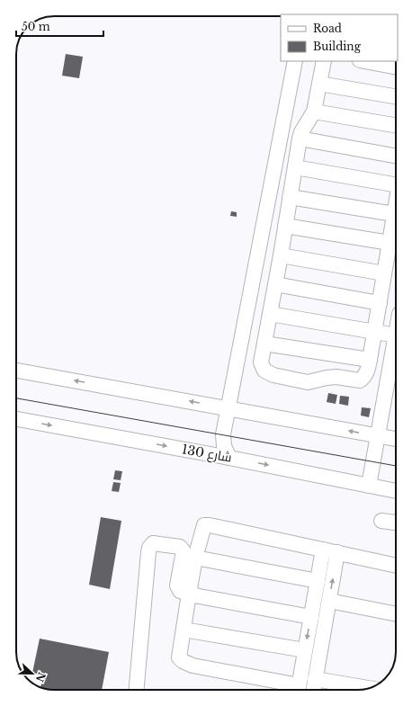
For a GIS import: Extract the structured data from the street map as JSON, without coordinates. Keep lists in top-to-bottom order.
{
  "streets": {
    "street": ["شارع 130"]
  },
  "legend": ["Road", "Building"],
  "scale_bar": "50 m",
  "north": "right"
}
